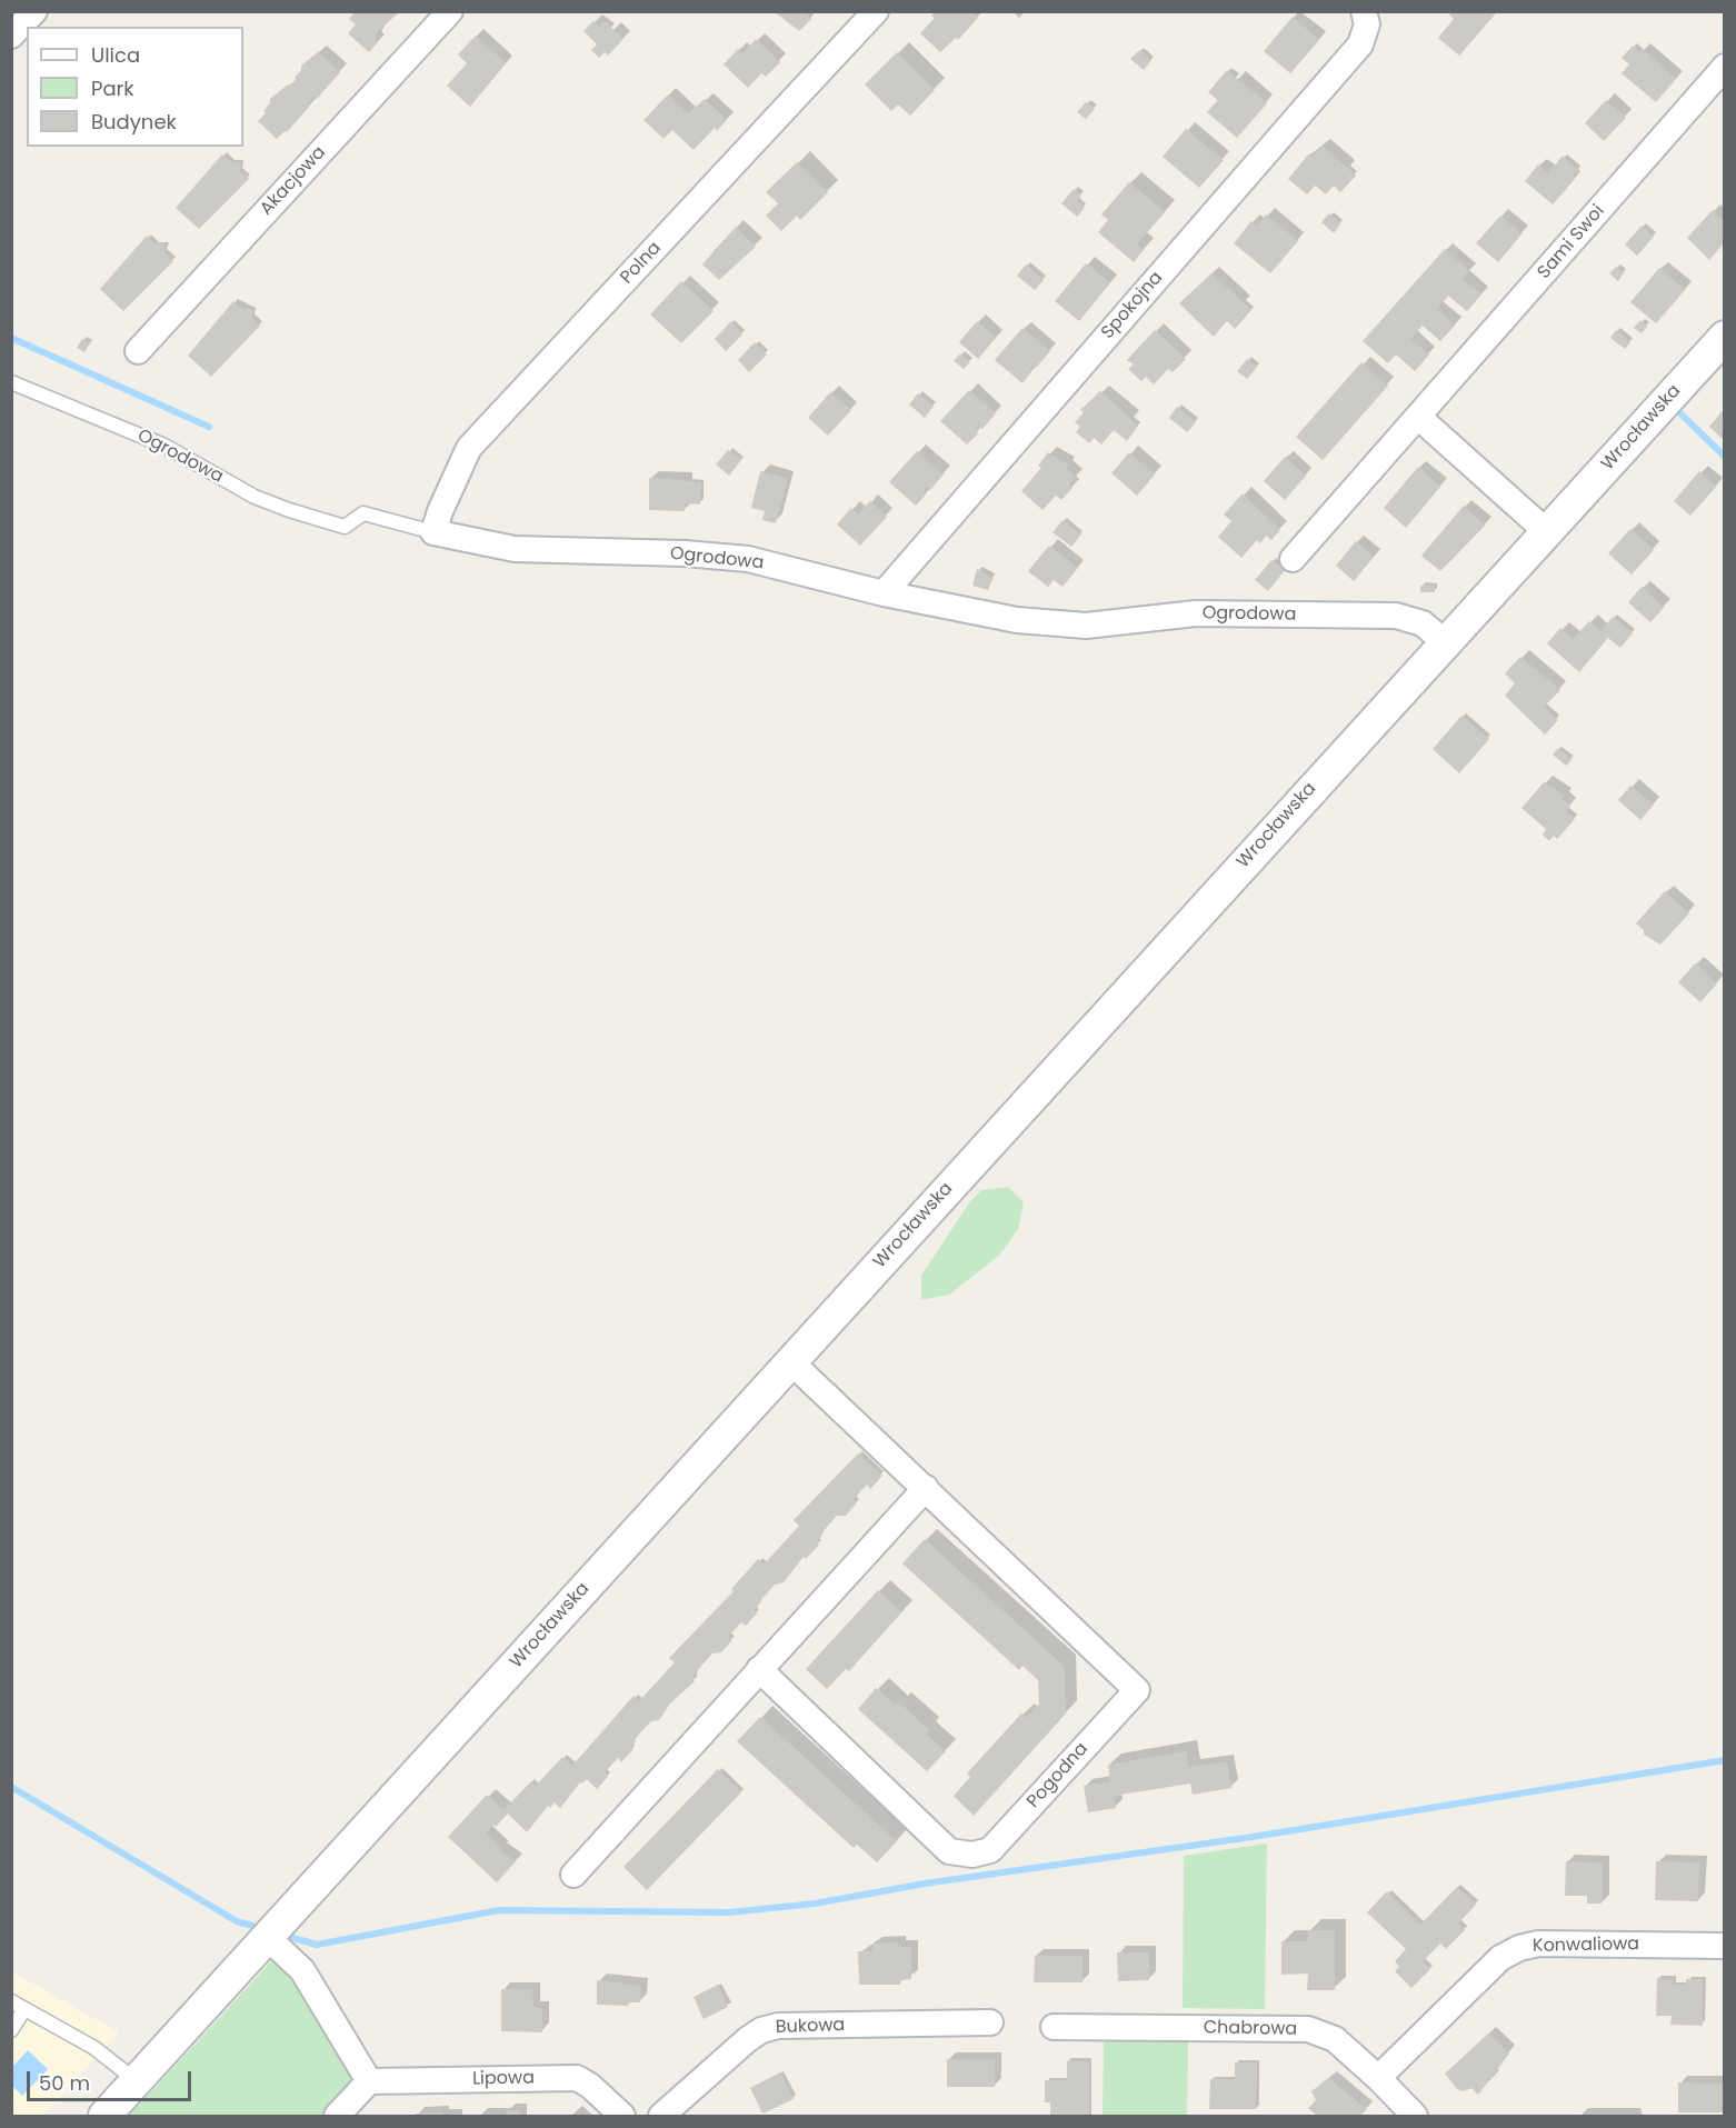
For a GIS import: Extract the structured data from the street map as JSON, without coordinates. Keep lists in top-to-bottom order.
{
  "streets": {
    "street": [
      "Akacjowa",
      "Sami Swoi",
      "Polna",
      "Spokojna",
      "Wrocławska",
      "Ogrodowa",
      "Pogodna",
      "Konwaliowa",
      "Bukowa",
      "Chabrowa",
      "Lipowa"
    ]
  },
  "crossings": [
    ["Polna", "Ogrodowa"],
    ["Spokojna", "Ogrodowa"],
    ["Wrocławska", "Ogrodowa"],
    ["Wrocławska", "Pogodna"],
    ["Konwaliowa", "Chabrowa"]
  ],
  "legend": ["Ulica", "Park", "Budynek"],
  "scale_bar": "50 m"
}
